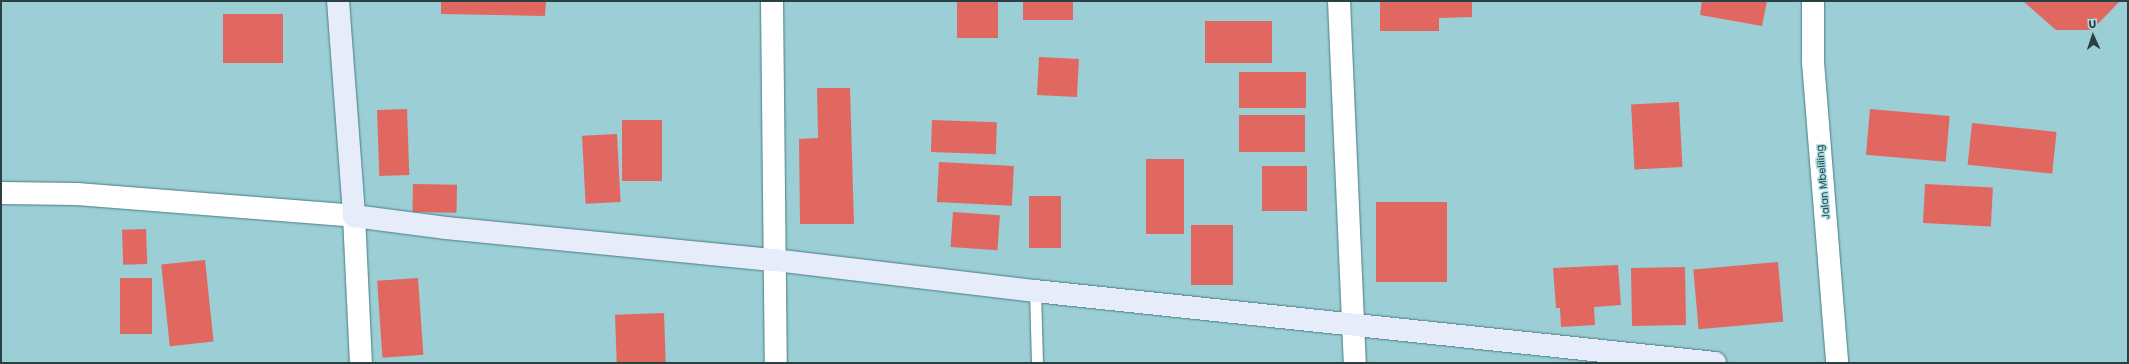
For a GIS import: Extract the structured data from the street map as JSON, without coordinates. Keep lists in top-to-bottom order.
{
  "streets": {
    "street": ["Jalan Mbeliling"]
  },
  "north": "top"
}
